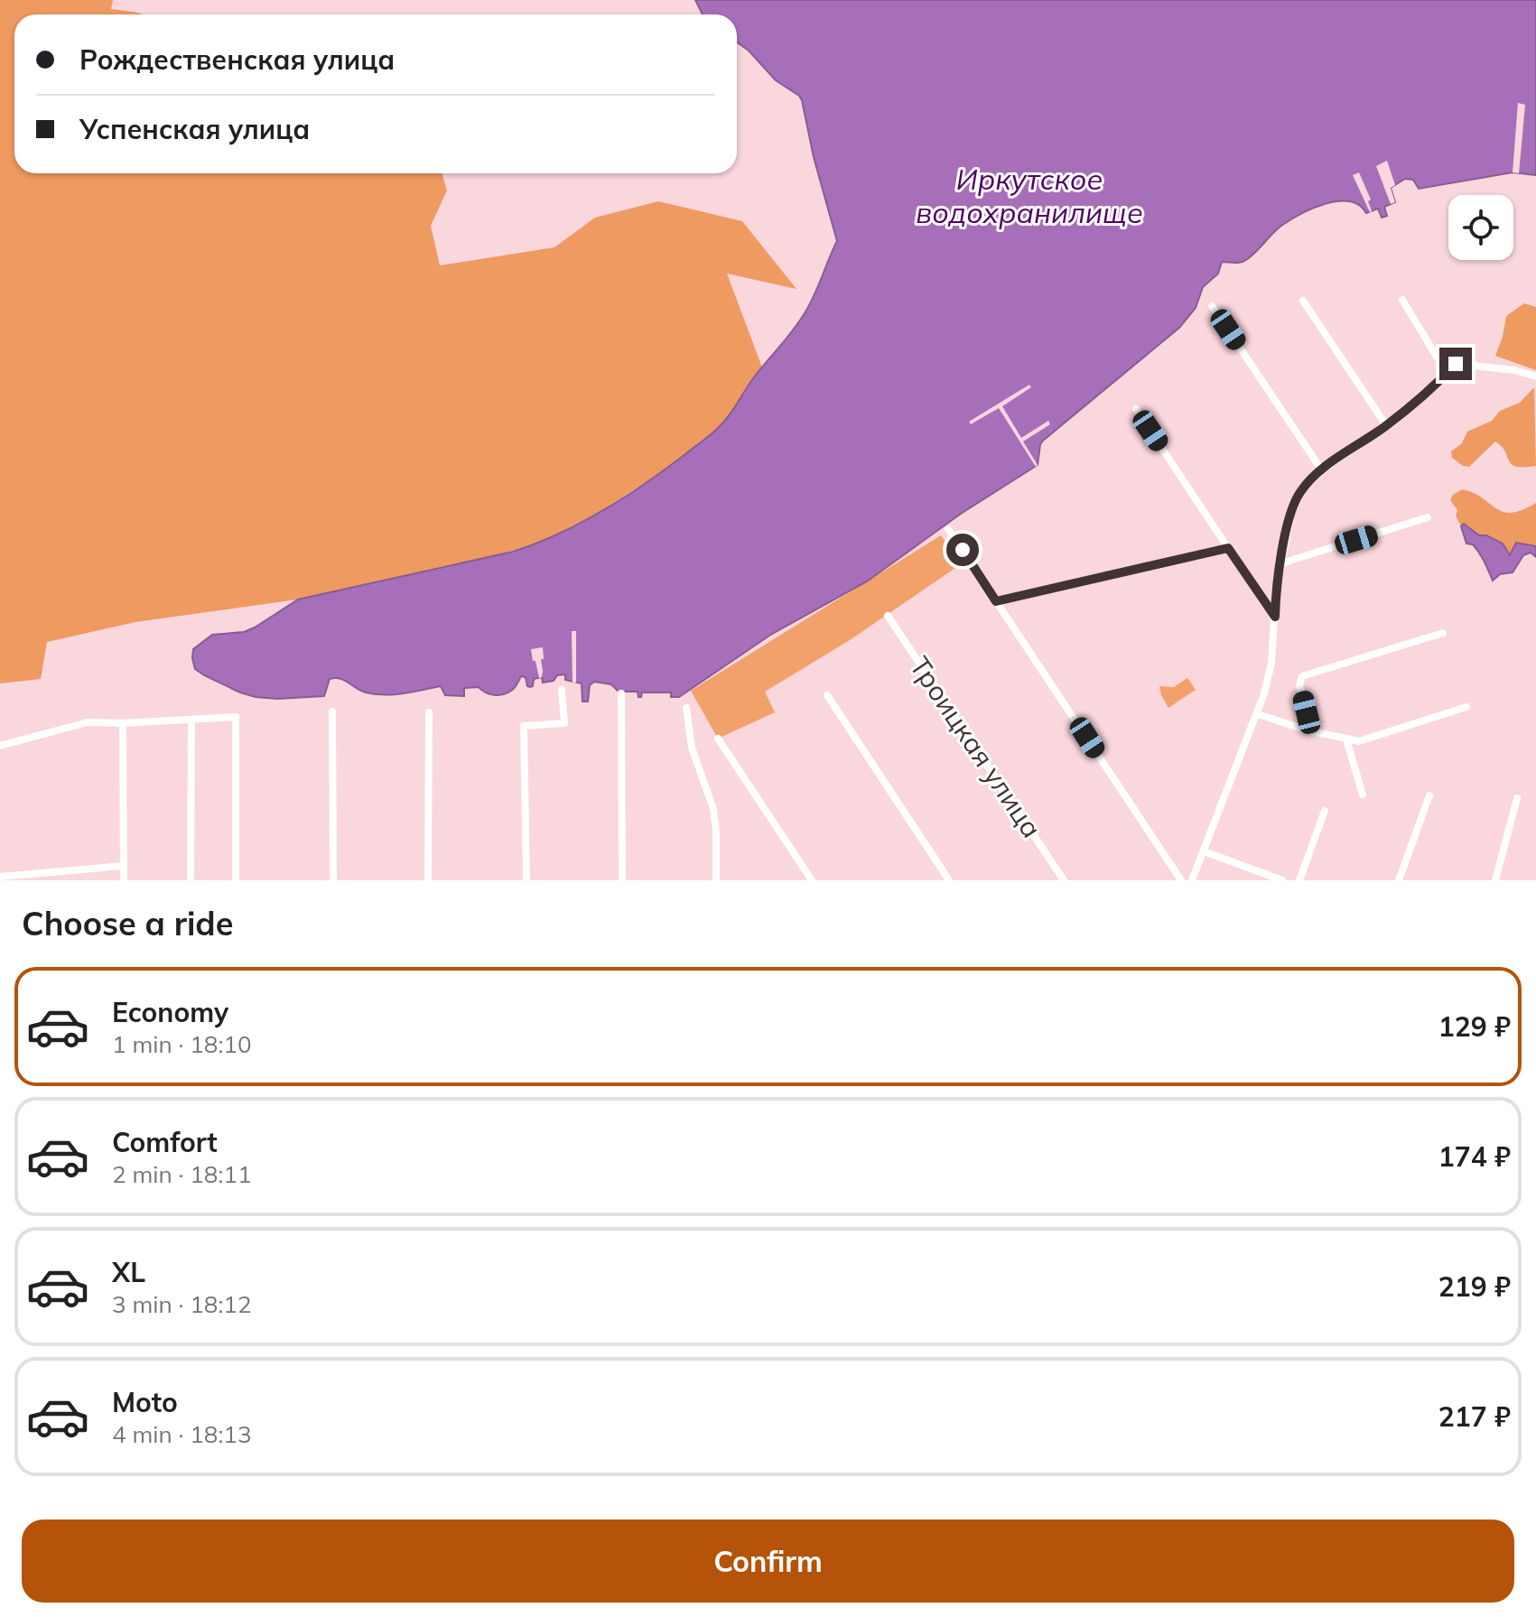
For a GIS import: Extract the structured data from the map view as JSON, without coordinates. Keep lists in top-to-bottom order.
{
  "streets": {
    "street": ["Троицкая улица"]
  },
  "water": ["Иркутское водохранилище"],
  "page": {
    "banner": ["Рождественская улица", "Успенская улица"],
    "heading": "Choose a ride",
    "list": [
      {
        "name": "Economy",
        "note": "1 min · 18:10",
        "value": "129 ₽"
      },
      {
        "name": "Comfort",
        "note": "2 min · 18:11",
        "value": "174 ₽"
      },
      {
        "name": "XL",
        "note": "3 min · 18:12",
        "value": "219 ₽"
      },
      {
        "name": "Moto",
        "note": "4 min · 18:13",
        "value": "217 ₽"
      }
    ],
    "buttons": "Confirm"
  }
}
